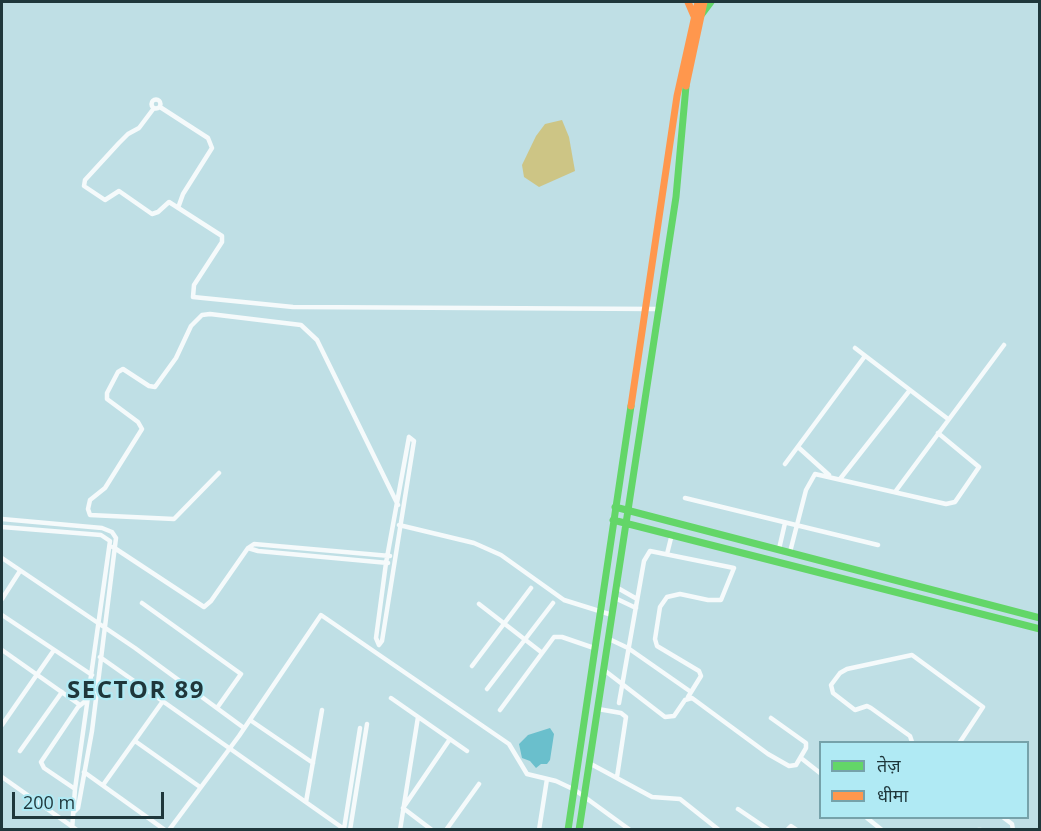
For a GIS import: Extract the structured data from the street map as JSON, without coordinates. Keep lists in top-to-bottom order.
{
  "districts": ["SECTOR 89"],
  "legend": ["तेज़", "धीमा"],
  "scale_bar": "200 m"
}
